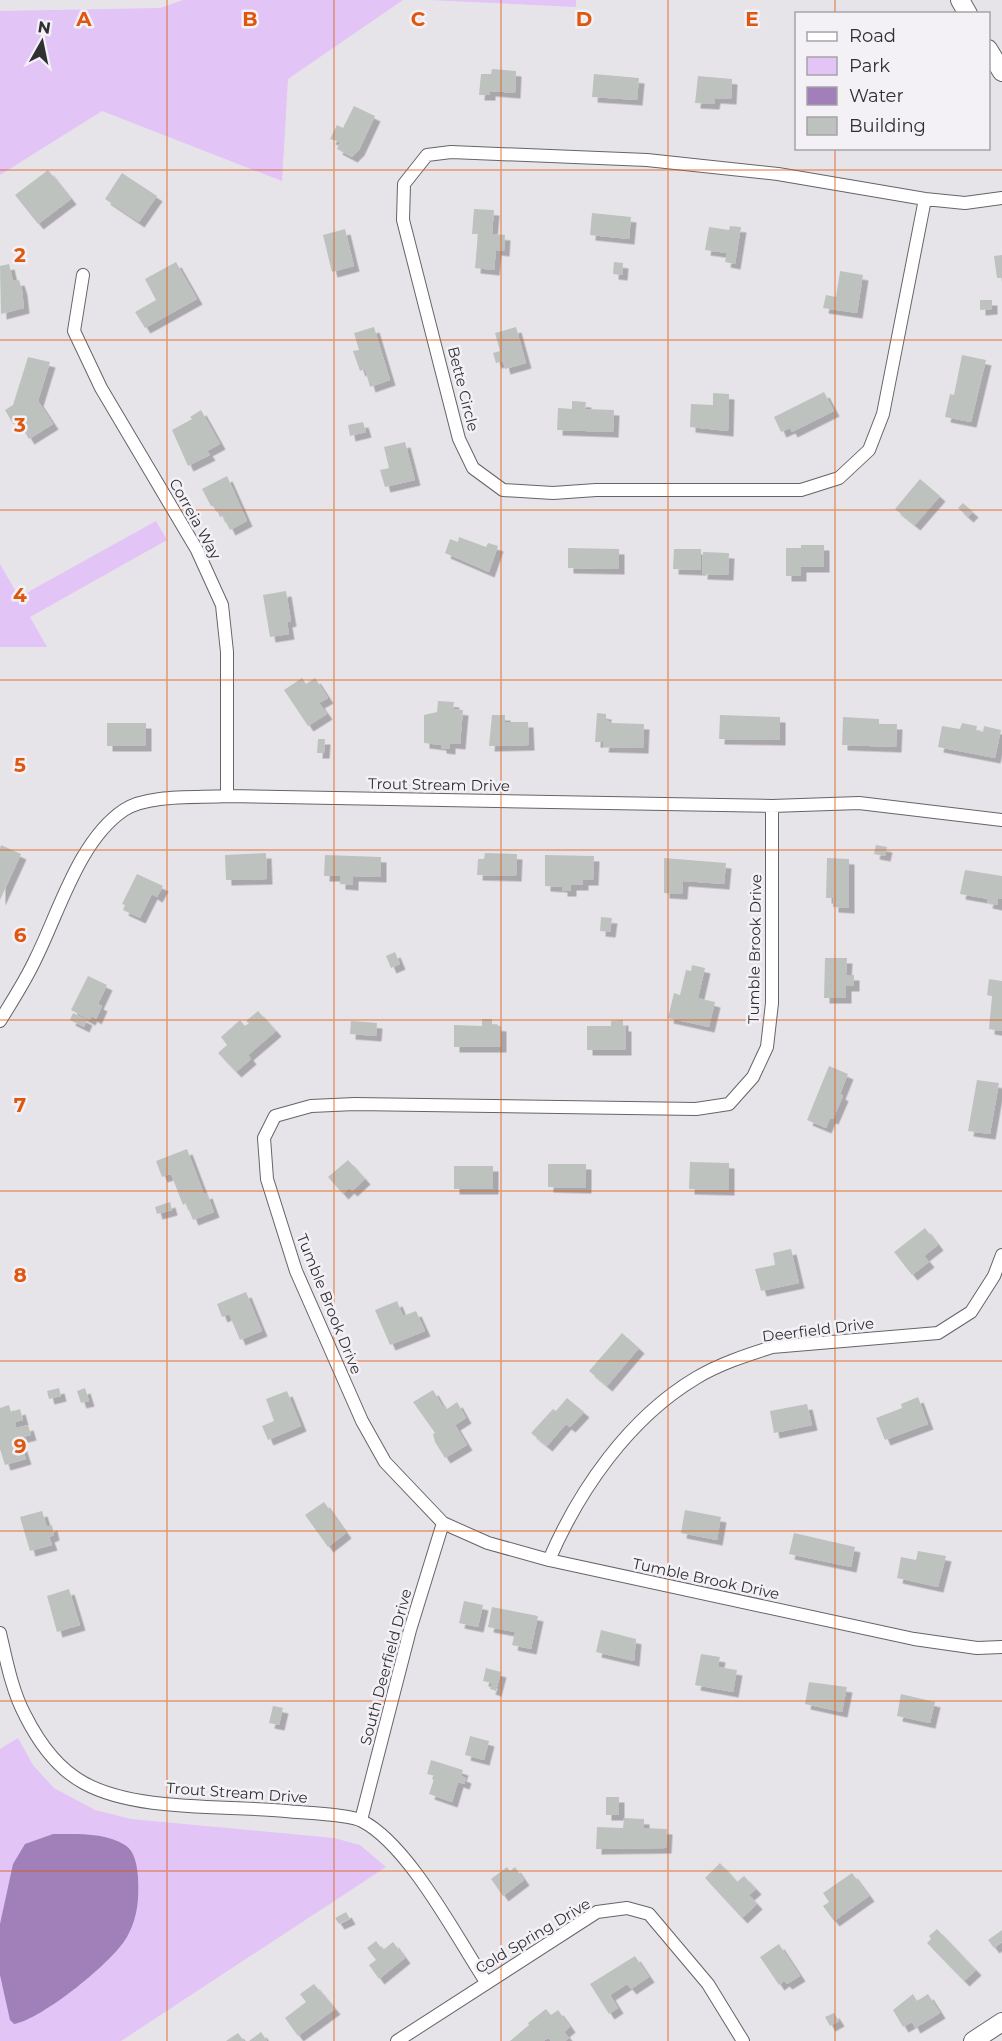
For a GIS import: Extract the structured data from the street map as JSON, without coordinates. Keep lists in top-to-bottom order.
{
  "streets": {
    "street": [
      "Bette Circle",
      "Correia Way",
      "Trout Stream Drive",
      "Tumble Brook Drive",
      "Deerfield Drive",
      "South Deerfield Drive",
      "Cold Spring Drive"
    ]
  },
  "crossings": [
    ["Correia Way", "Trout Stream Drive"],
    ["Trout Stream Drive", "Tumble Brook Drive"],
    ["Trout Stream Drive", "South Deerfield Drive"],
    ["Tumble Brook Drive", "Deerfield Drive"],
    ["Tumble Brook Drive", "South Deerfield Drive"]
  ],
  "legend": [
    "Road",
    "Park",
    "Water",
    "Building"
  ],
  "north": "top",
  "grid": {
    "columns": [
      "A",
      "B",
      "C",
      "D",
      "E"
    ],
    "rows": [
      "2",
      "3",
      "4",
      "5",
      "6",
      "7",
      "8",
      "9"
    ]
  }
}
